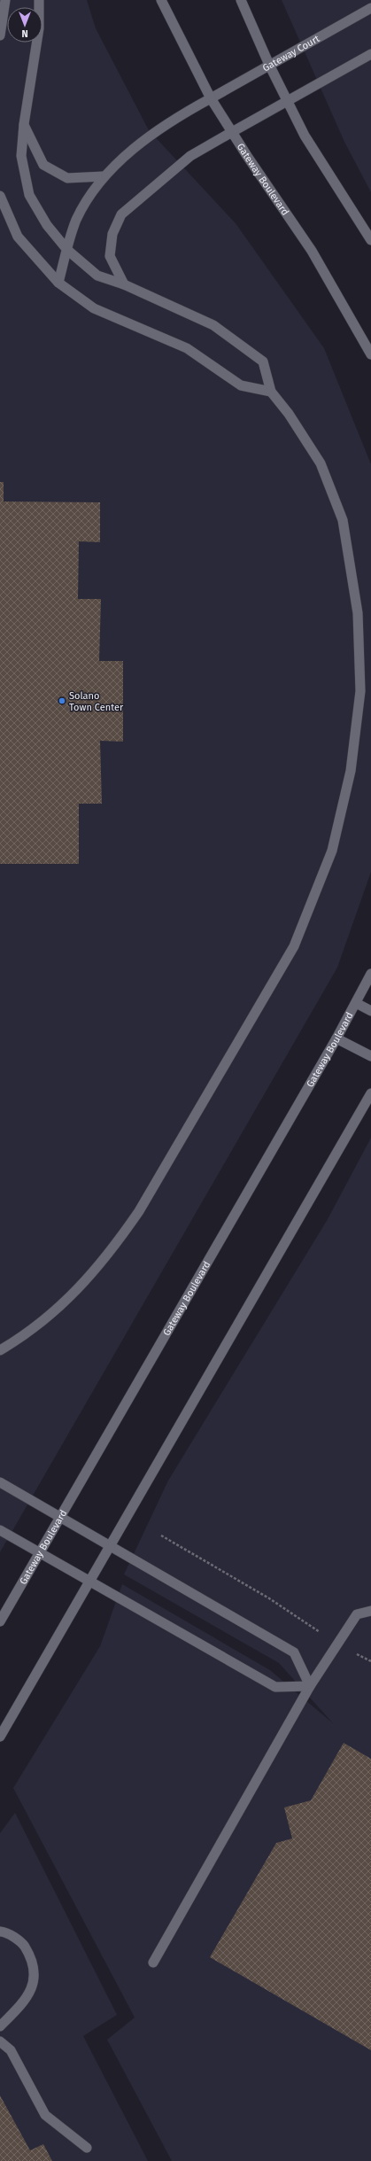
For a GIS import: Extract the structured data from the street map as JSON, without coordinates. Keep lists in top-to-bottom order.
{
  "streets": {
    "street": ["Gateway Court", "Gateway Boulevard"]
  },
  "crossings": [
    ["Gateway Court", "Gateway Boulevard"]
  ],
  "places": ["Solano Town Center"],
  "north": "bottom"
}
